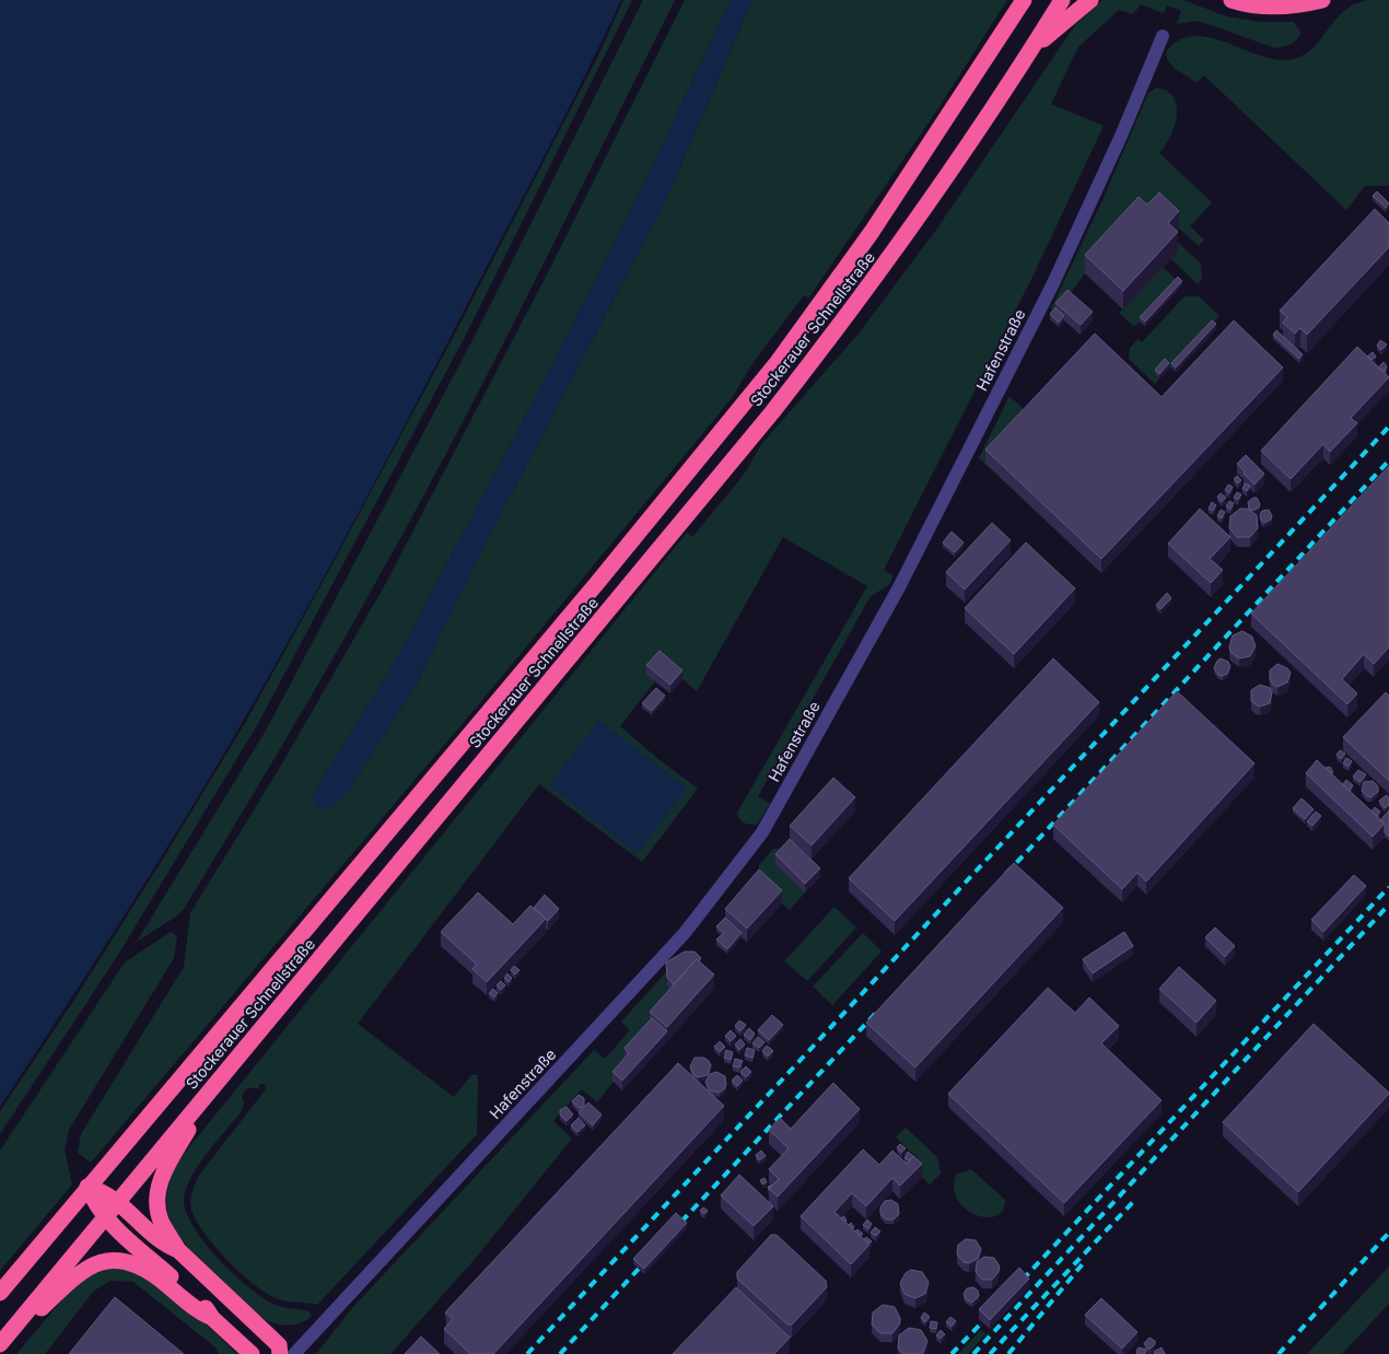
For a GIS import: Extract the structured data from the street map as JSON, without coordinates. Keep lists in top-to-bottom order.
{
  "streets": {
    "highway": ["Stockerauer Schnellstraße"],
    "street": ["Hafenstraße"]
  }
}
